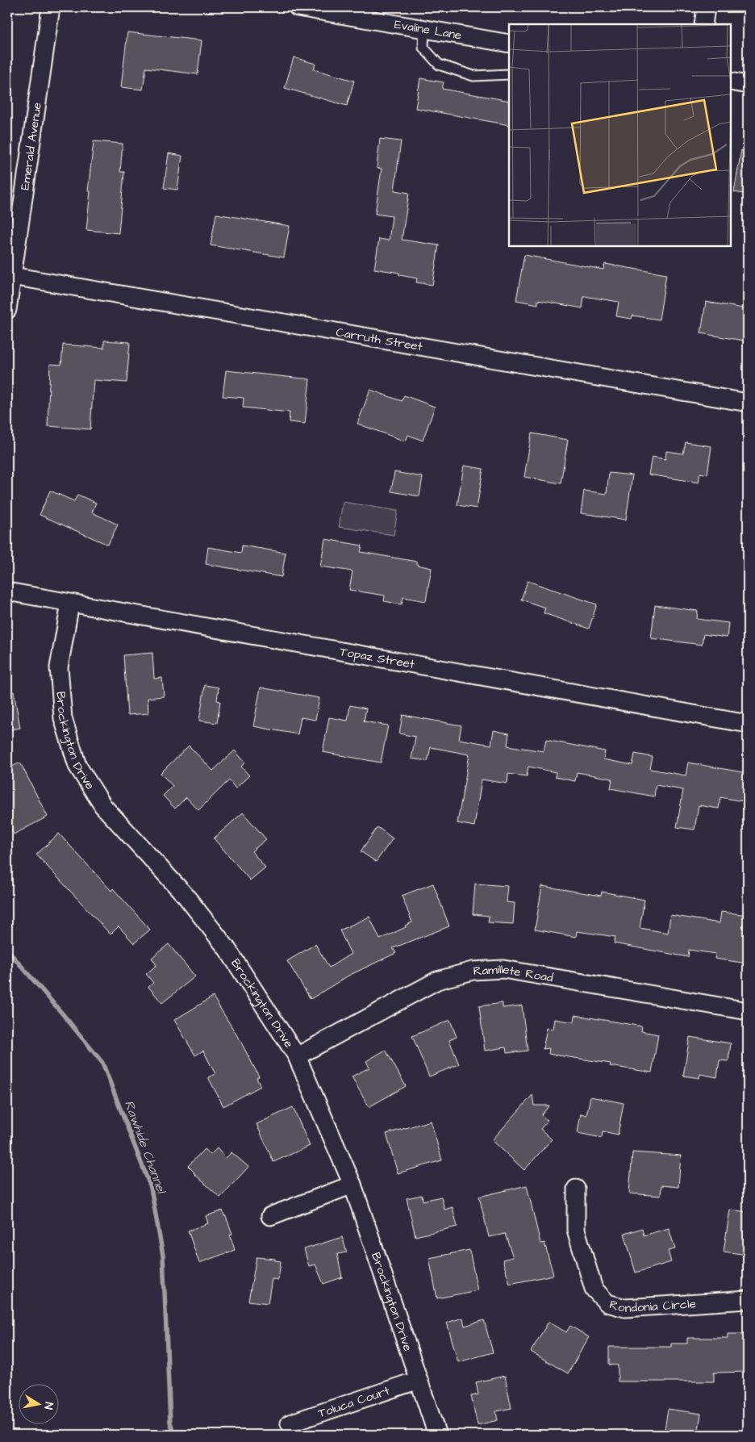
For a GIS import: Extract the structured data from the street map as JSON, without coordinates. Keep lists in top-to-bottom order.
{
  "streets": {
    "street": [
      "Evaline Lane",
      "Emerald Avenue",
      "Carruth Street",
      "Topaz Street",
      "Brockington Drive",
      "Ramillete Road",
      "Rondonia Circle",
      "Toluca Court"
    ]
  },
  "crossings": [
    ["Emerald Avenue", "Carruth Street"],
    ["Topaz Street", "Brockington Drive"],
    ["Brockington Drive", "Ramillete Road"],
    ["Brockington Drive", "Toluca Court"]
  ],
  "water": ["Rawhide Channel"],
  "north": "right"
}
